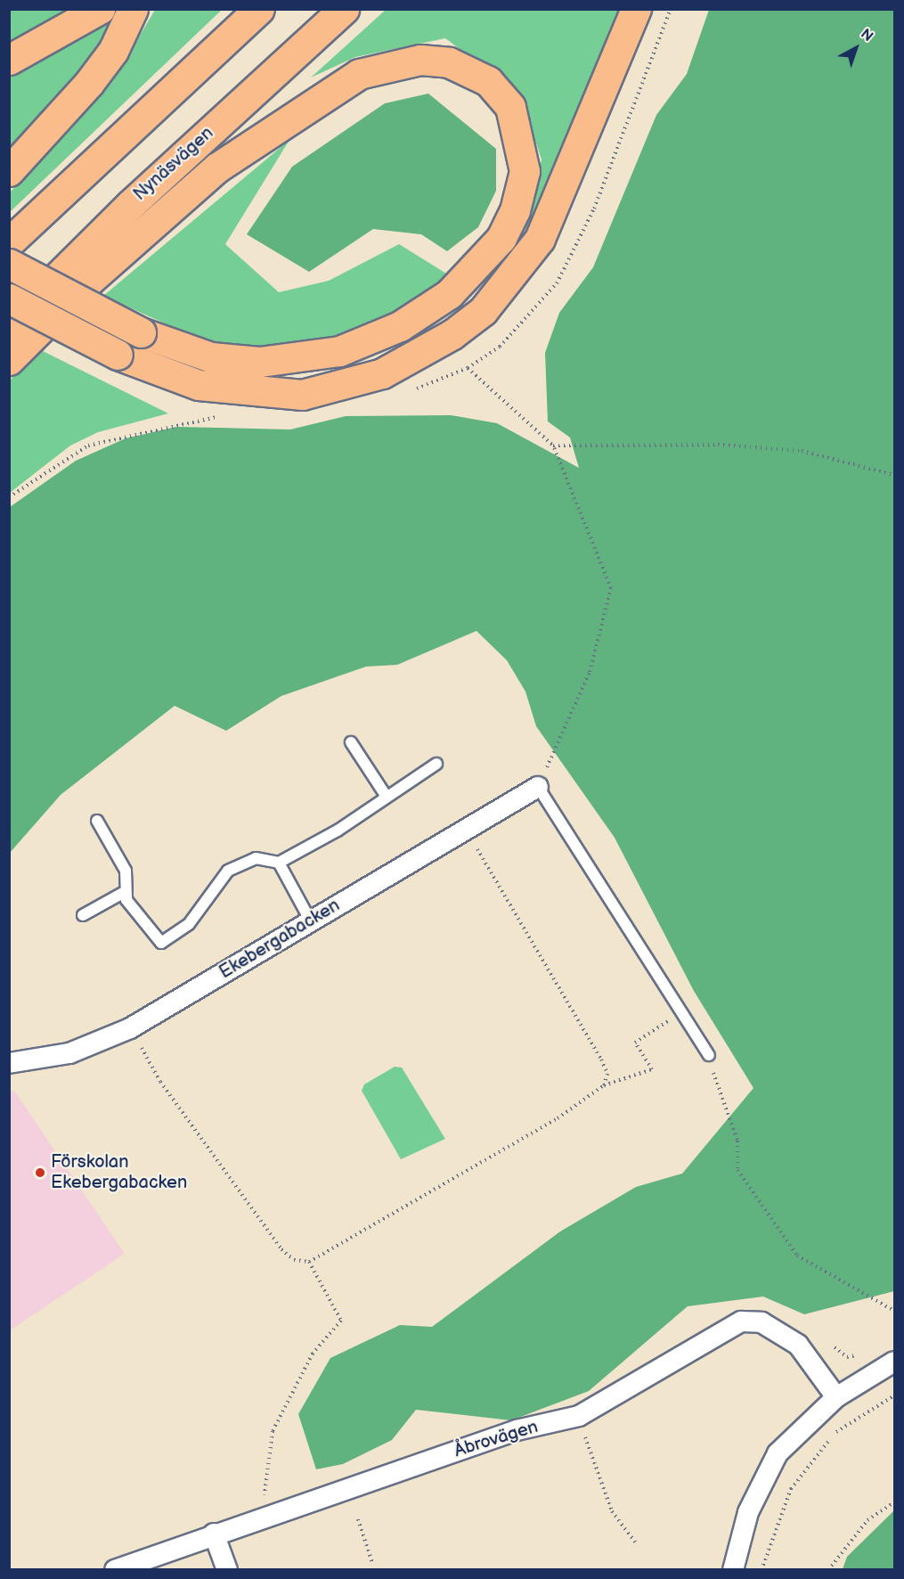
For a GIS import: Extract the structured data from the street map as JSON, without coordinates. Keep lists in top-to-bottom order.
{
  "streets": {
    "highway": ["Nynäsvägen"],
    "street": ["Ekebergabacken", "Åbrovägen"]
  },
  "places": ["Förskolan Ekebergabacken"],
  "north": "top right"
}
